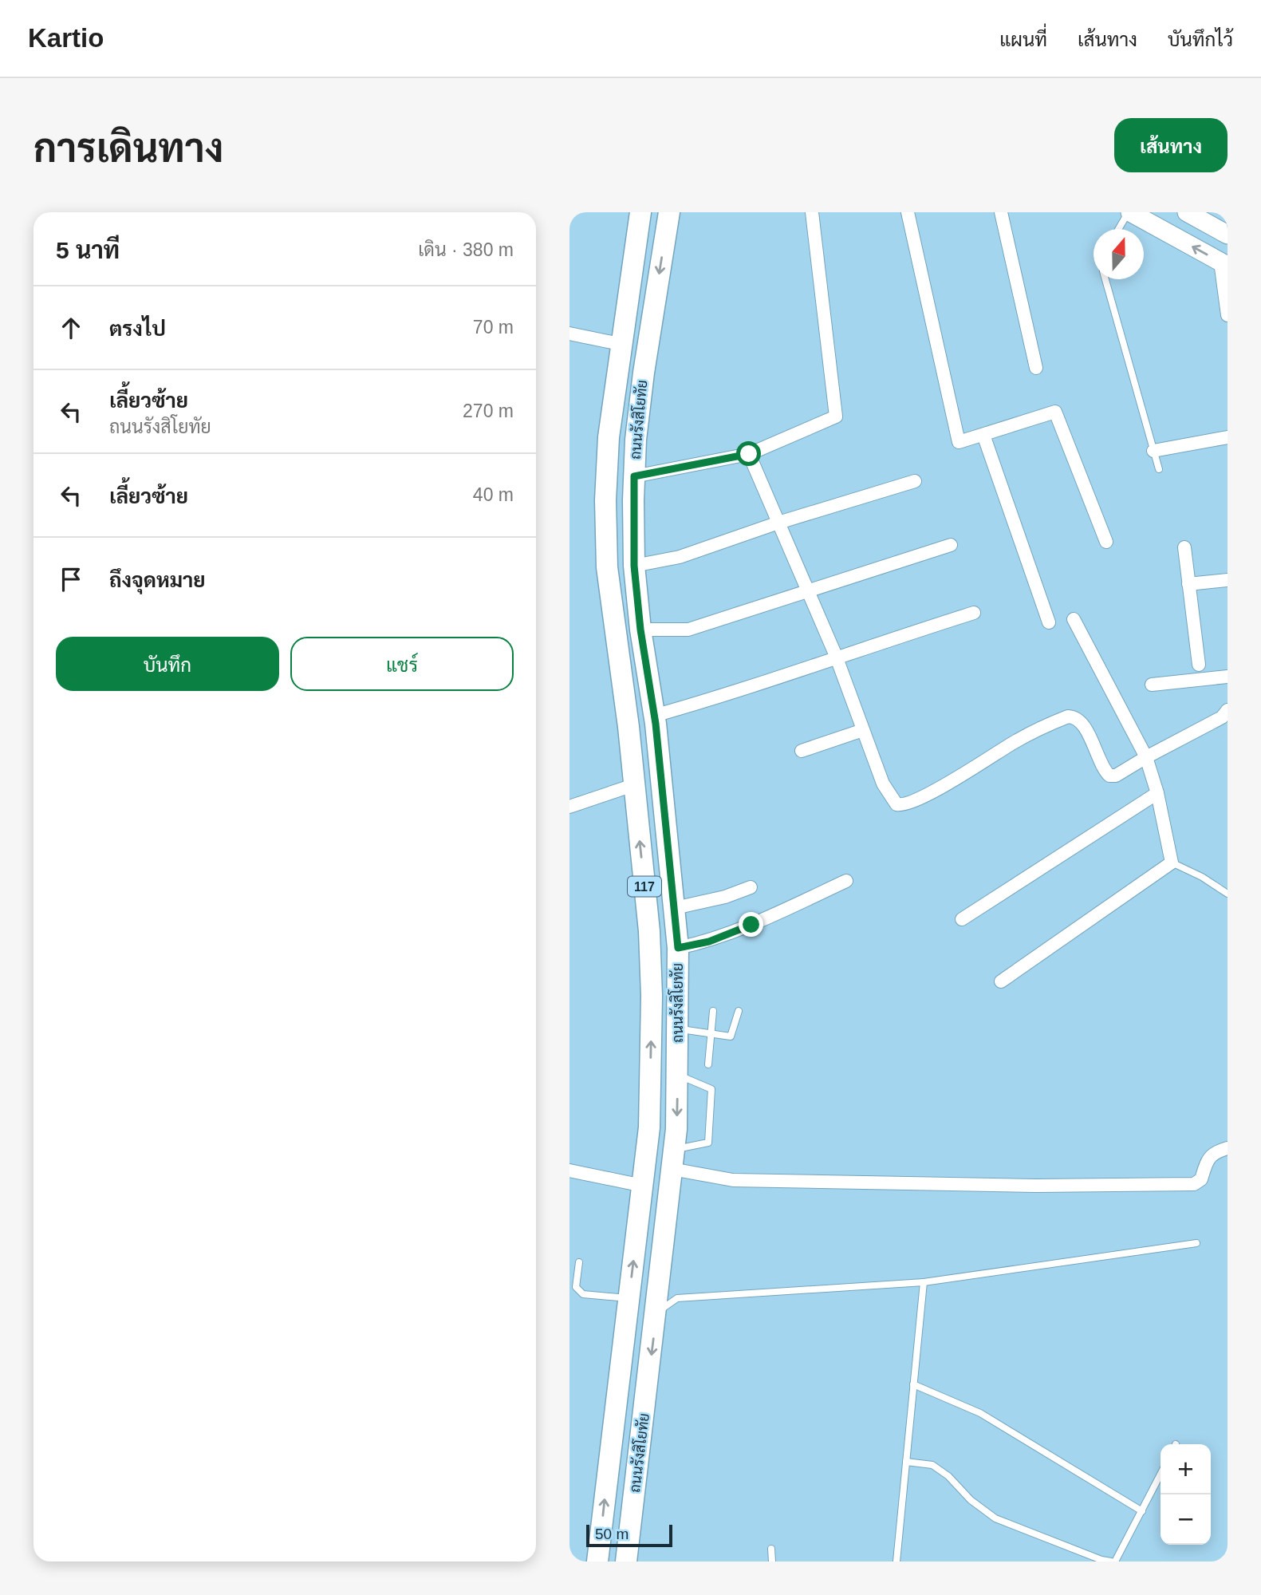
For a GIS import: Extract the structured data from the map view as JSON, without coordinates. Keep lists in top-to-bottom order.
{
  "streets": {
    "main road": ["ถนนรังสิโยทัย", "117"]
  },
  "scale_bar": "50 m",
  "north": "top",
  "page": {
    "header": "Kartio",
    "nav": ["แผนที่", "เส้นทาง", "บันทึกไว้"],
    "buttons": [
      "เส้นทาง",
      ["บันทึก", "แชร์"]
    ],
    "title": "การเดินทาง",
    "heading": ["5 นาที", "เดิน · 380 m"],
    "list": [
      ["ตรงไป", "70 m"],
      ["เลี้ยวซ้าย", "ถนนรังสิโยทัย", "270 m"],
      ["เลี้ยวซ้าย", "40 m"],
      "ถึงจุดหมาย"
    ],
    "map_buttons": ["+", "−"],
    "scale": "50 m"
  }
}
